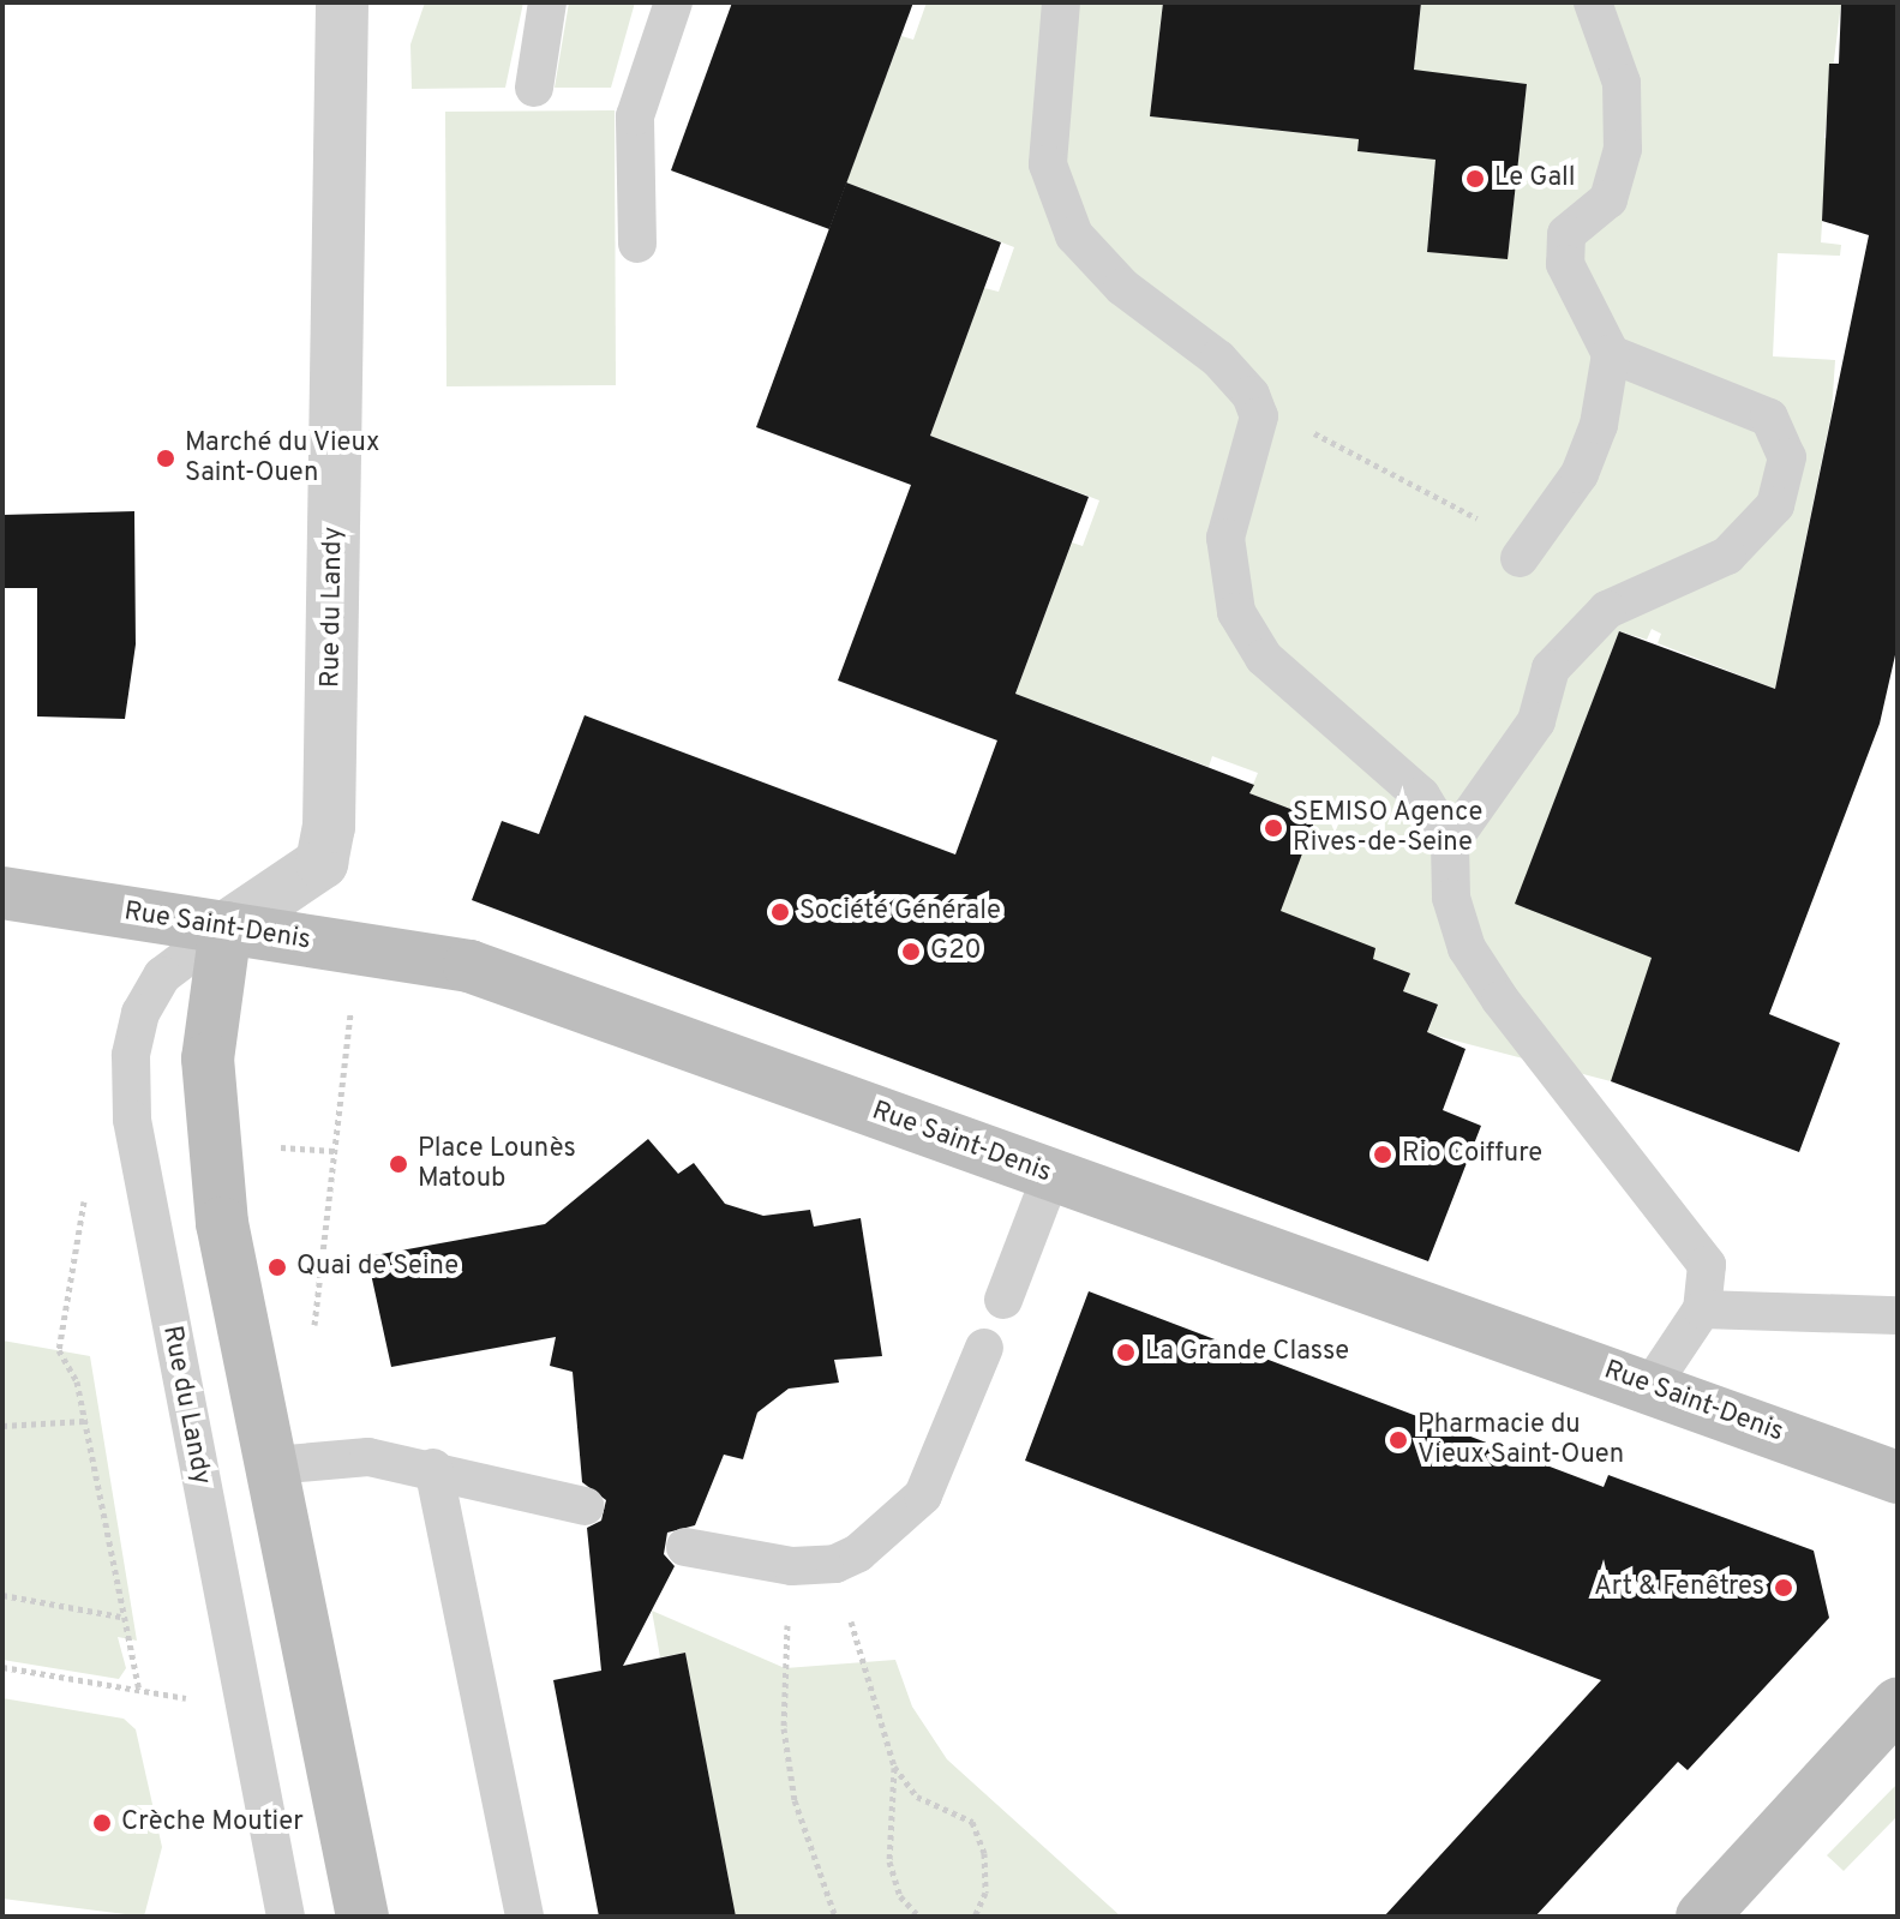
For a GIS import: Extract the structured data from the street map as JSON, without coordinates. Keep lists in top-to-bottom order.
{
  "streets": {
    "main road": ["Rue Saint-Denis"],
    "street": ["Rue du Landy"]
  },
  "crossings": [
    ["Rue du Landy", "Rue Saint-Denis"]
  ],
  "places": [
    "Le Gall",
    "Marché du Vieux Saint-Ouen",
    "SEMISO Agence Rives-de-Seine",
    "Société Générale",
    "G20",
    "Rio Coiffure",
    "Place Lounès Matoub",
    "Quai de Seine",
    "La Grande Classe",
    "Pharmacie du Vieux Saint-Ouen",
    "Art & Fenêtres",
    "Crèche Moutier"
  ]
}
